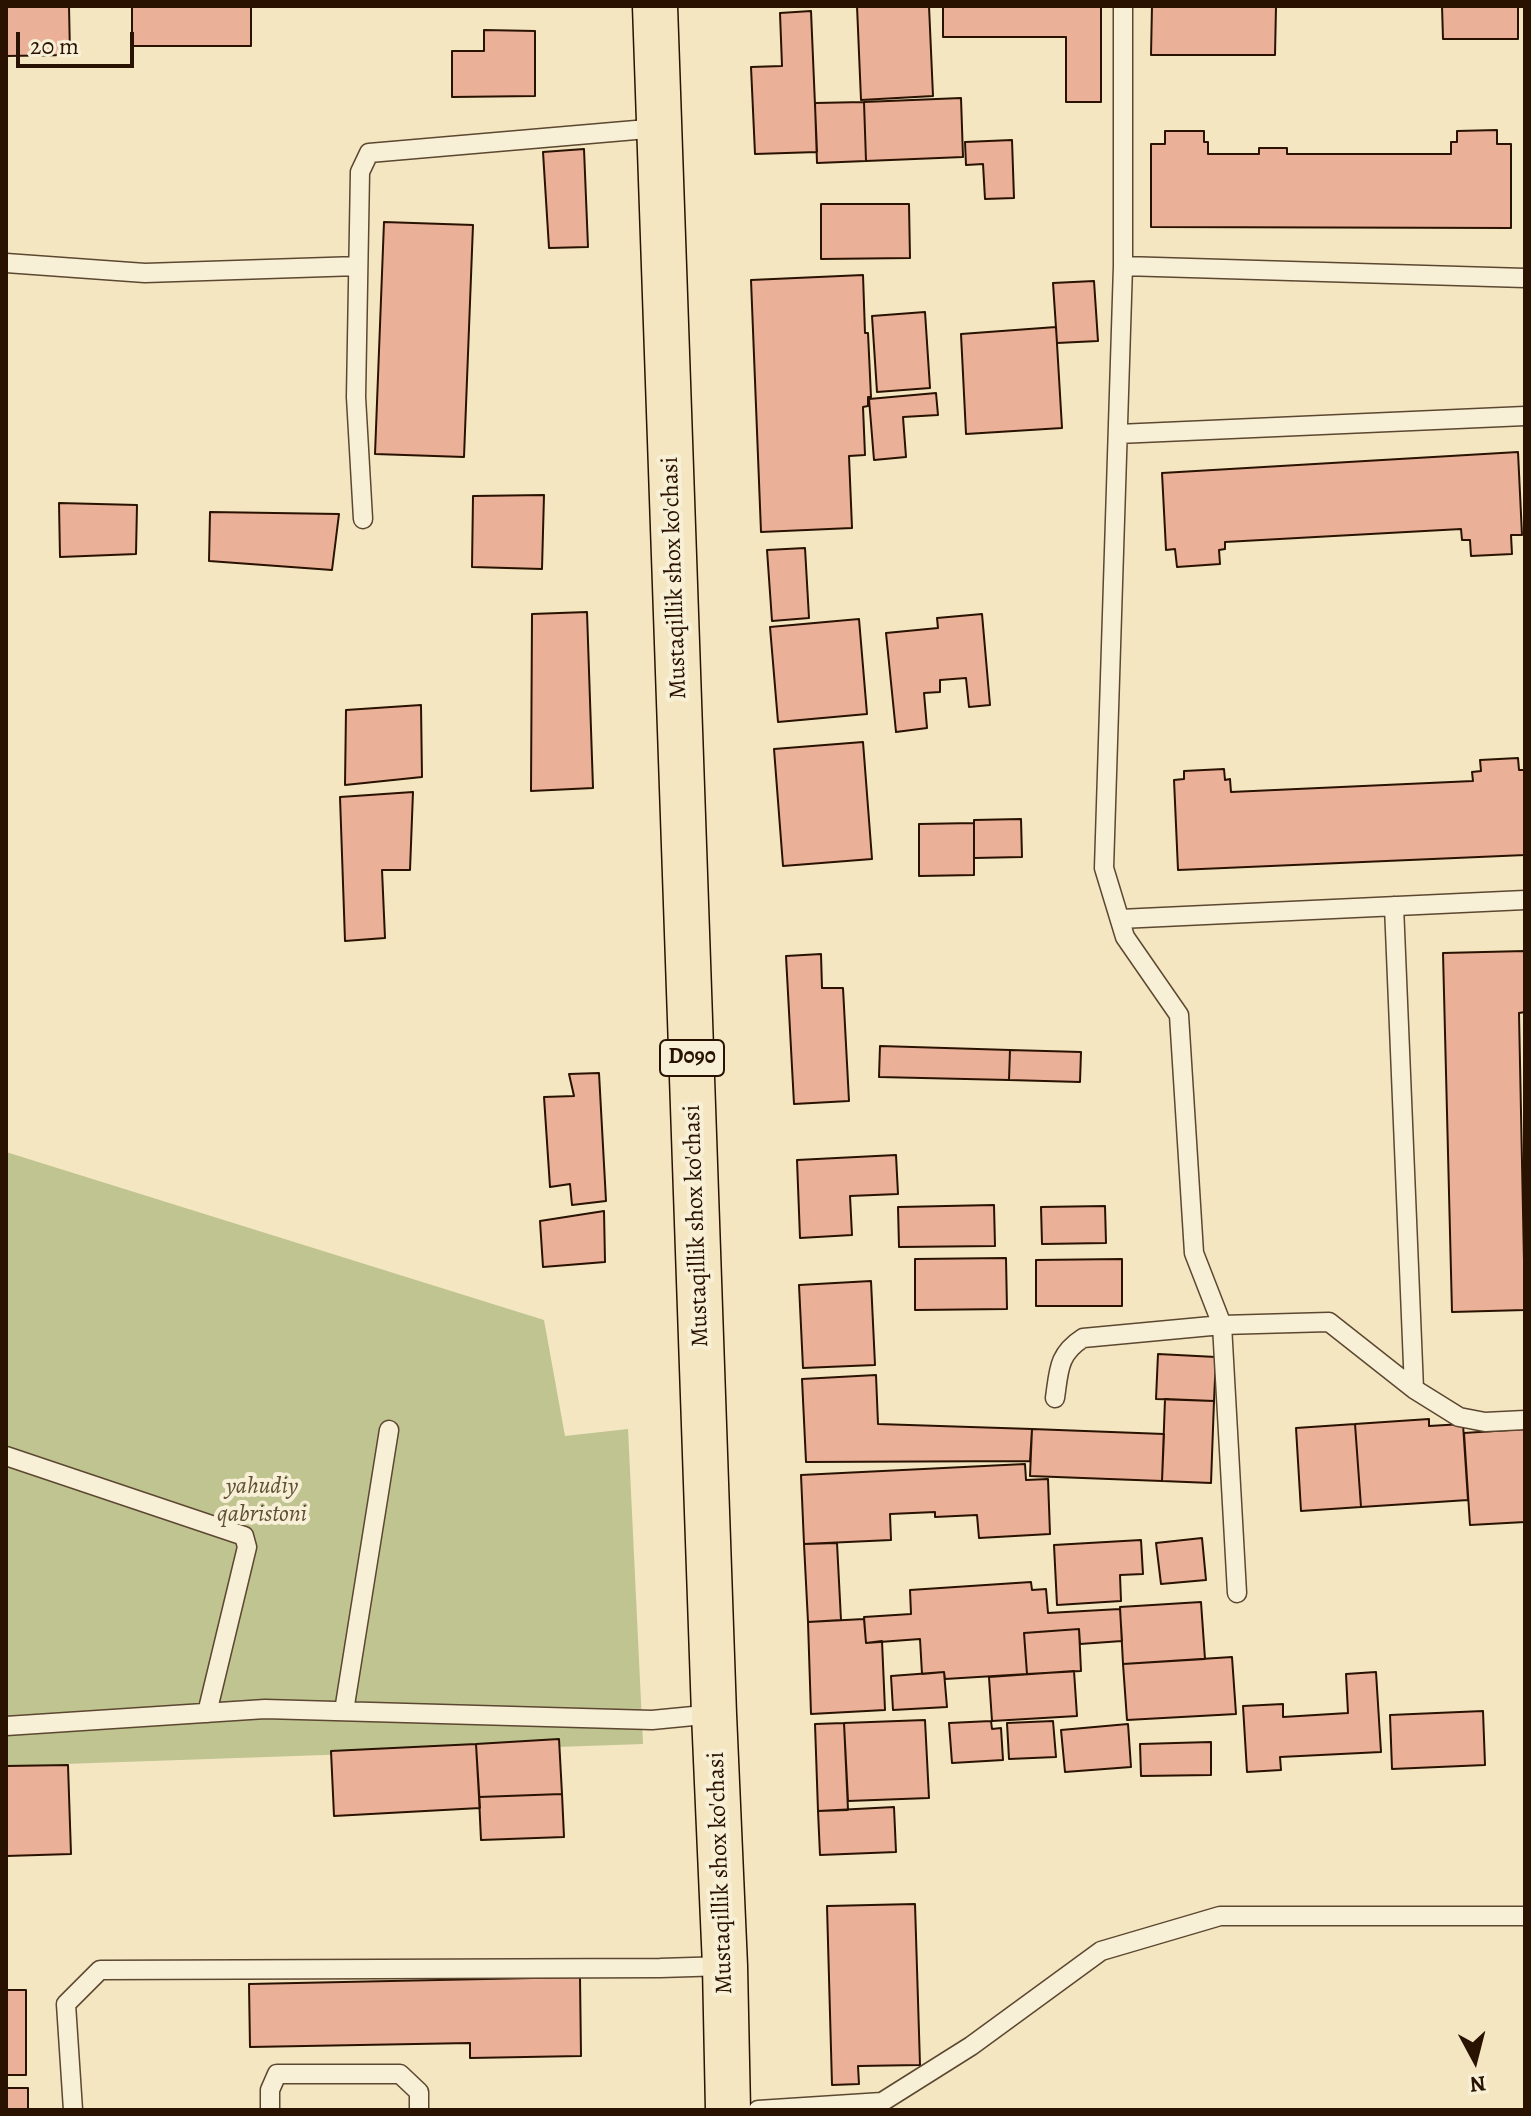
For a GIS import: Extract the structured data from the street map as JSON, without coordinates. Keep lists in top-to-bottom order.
{
  "streets": {
    "main road": ["Mustaqillik shox ko'chasi", "D090"]
  },
  "parks": ["yahudiy qabristoni"],
  "scale_bar": "20 m",
  "north": "bottom"
}
